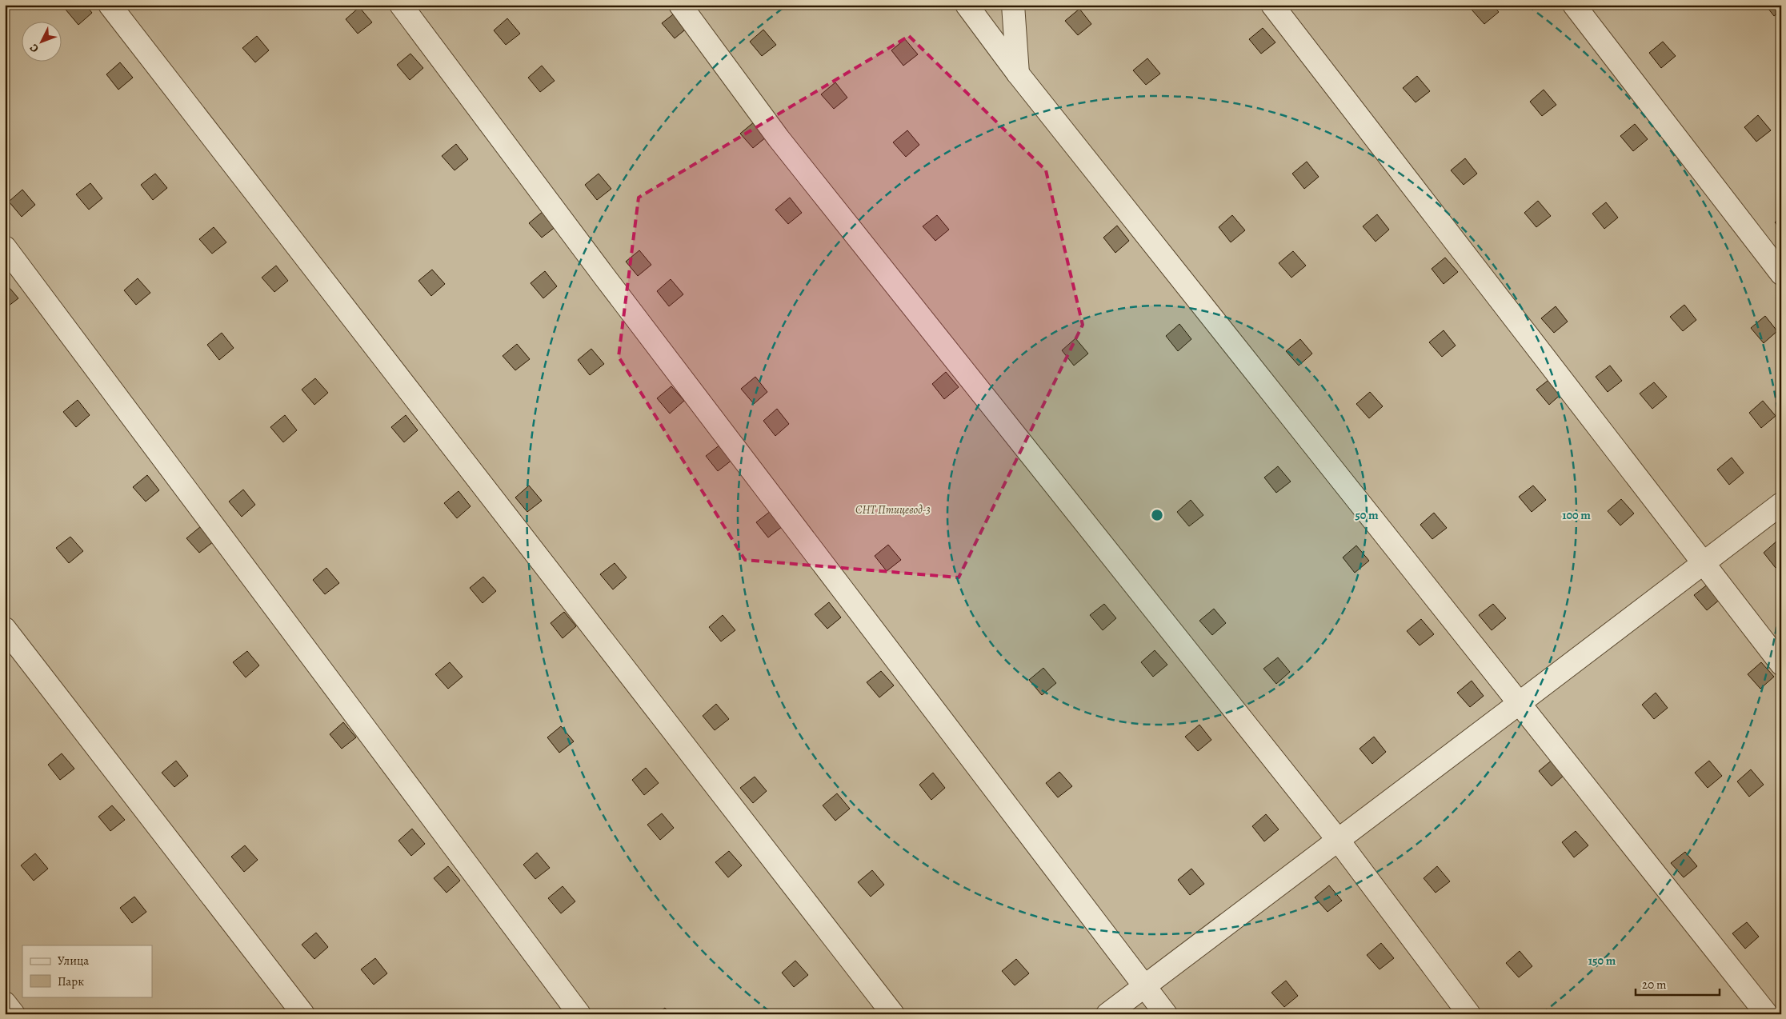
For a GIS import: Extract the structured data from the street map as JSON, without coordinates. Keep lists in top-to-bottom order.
{
  "parks": ["СНТ Птицевод-3"],
  "legend": ["Улица", "Парк"],
  "scale_bar": "20 m",
  "north": "bottom left",
  "rings": ["50 m", "100 m", "150 m"]
}
